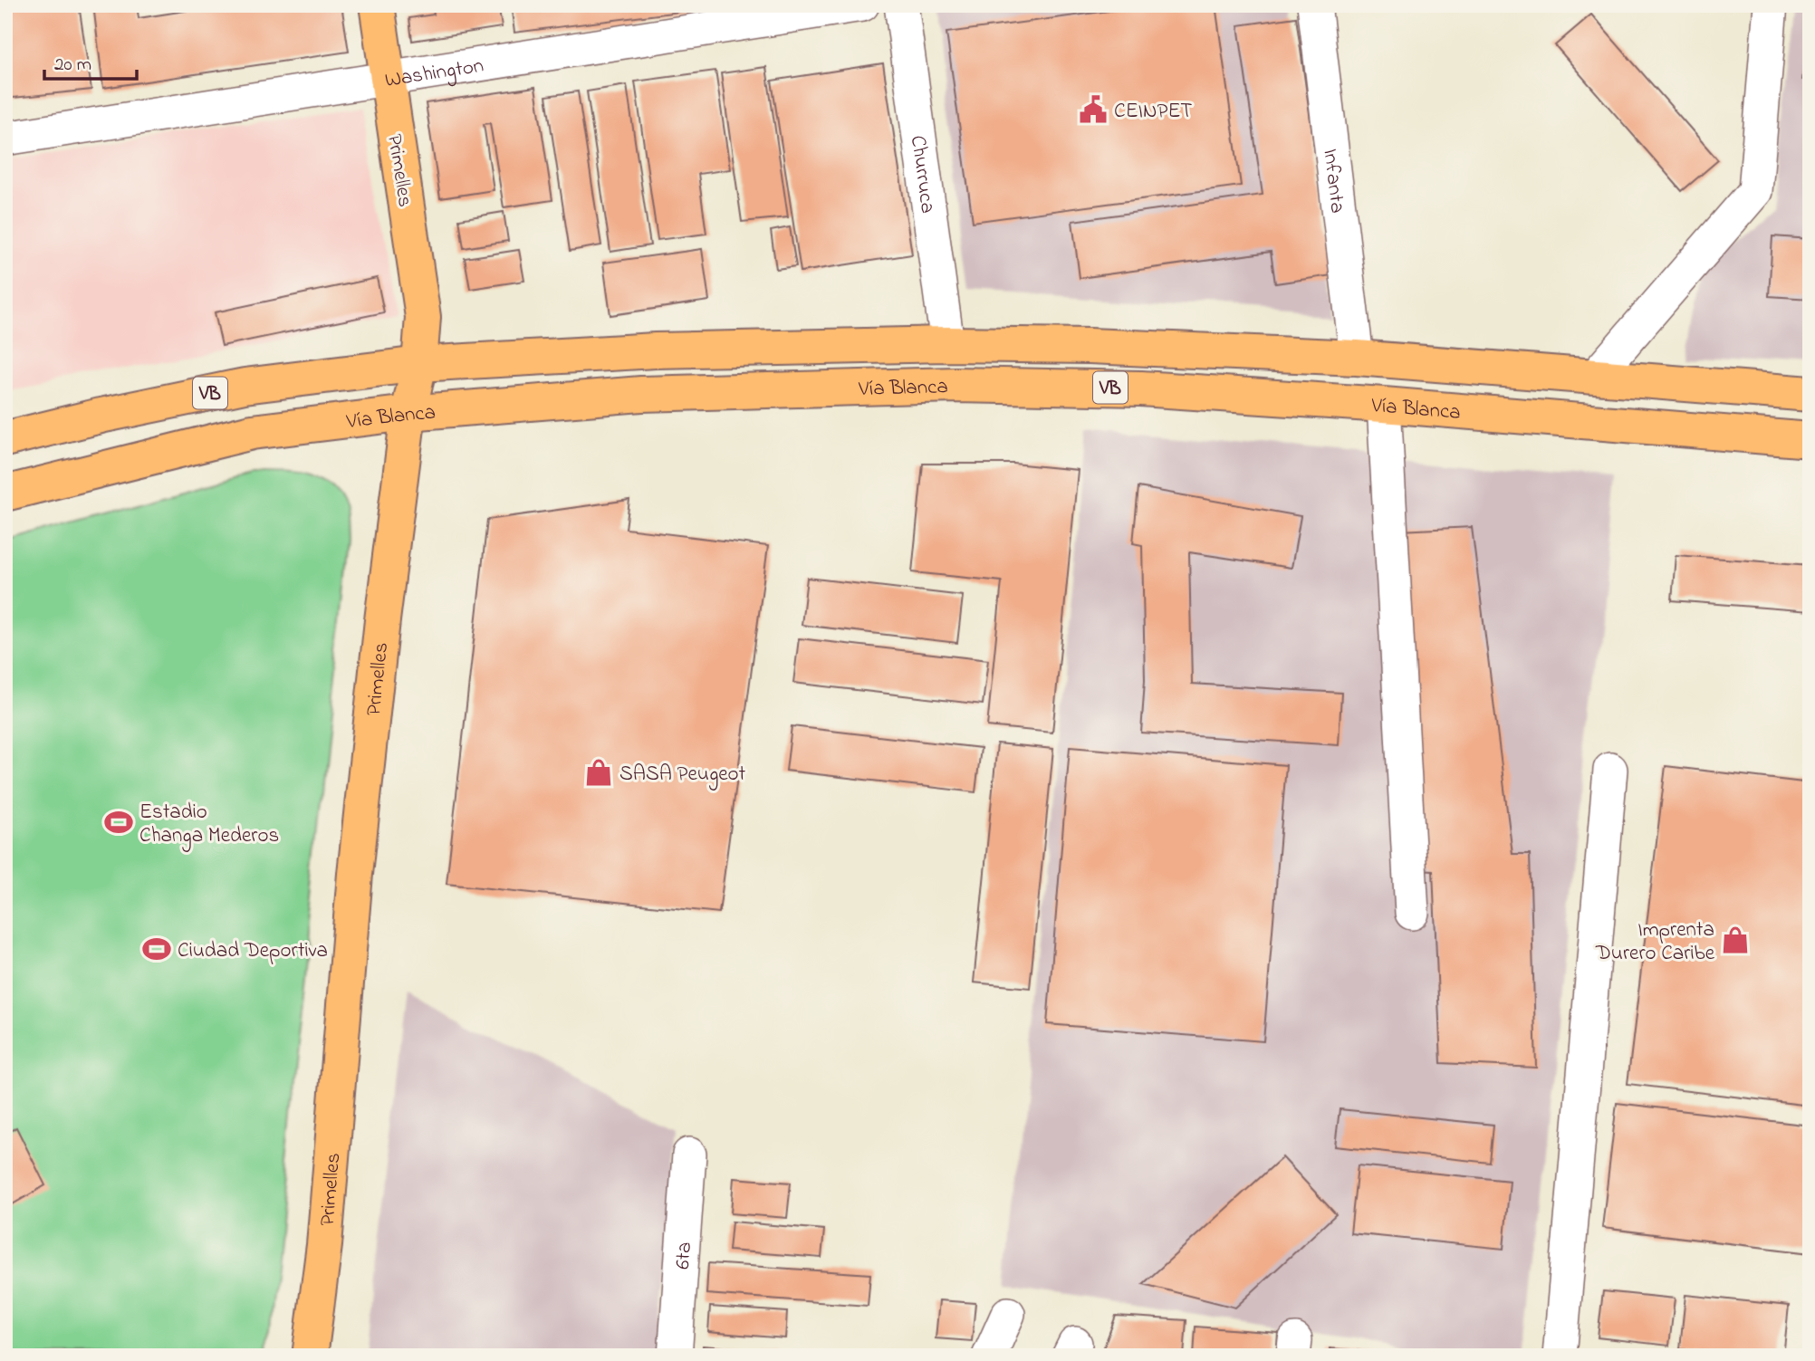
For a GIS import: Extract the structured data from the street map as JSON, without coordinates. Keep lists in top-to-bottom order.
{
  "streets": {
    "main road": ["Primelles", "Vía Blanca", "VB"],
    "street": [
      "Washington",
      "Churruca",
      "Infanta",
      "6ta"
    ]
  },
  "crossings": [
    ["Washington", "Primelles"],
    ["Primelles", "Vía Blanca"],
    ["Churruca", "Vía Blanca"],
    ["Infanta", "Vía Blanca"]
  ],
  "places": {
    "public building": ["CEINPET"],
    "shop": ["SASA Peugeot", "Imprenta Durero Caribe"],
    "sports": ["Estadio Changa Mederos", "Ciudad Deportiva"]
  },
  "scale_bar": "20 m"
}
